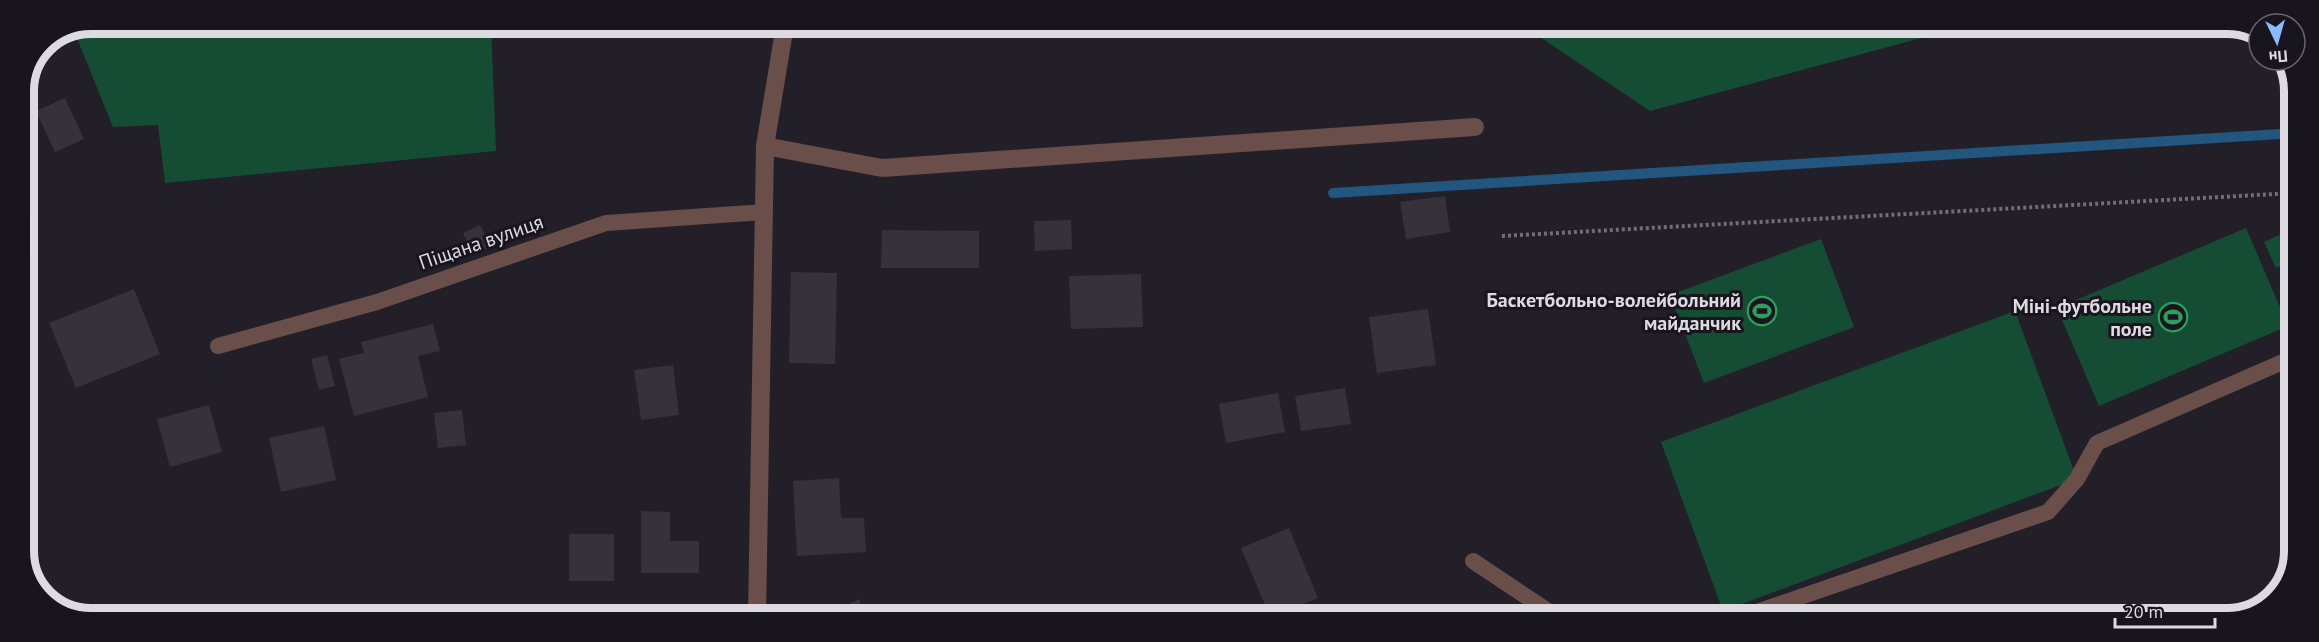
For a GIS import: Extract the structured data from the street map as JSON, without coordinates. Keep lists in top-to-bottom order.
{
  "streets": {
    "lane": ["Піщана вулиця"]
  },
  "places": {
    "sports": ["Баскетбольно-волейбольний майданчик", "Міні-футбольне поле"]
  },
  "scale_bar": "20 m",
  "north": "bottom"
}
